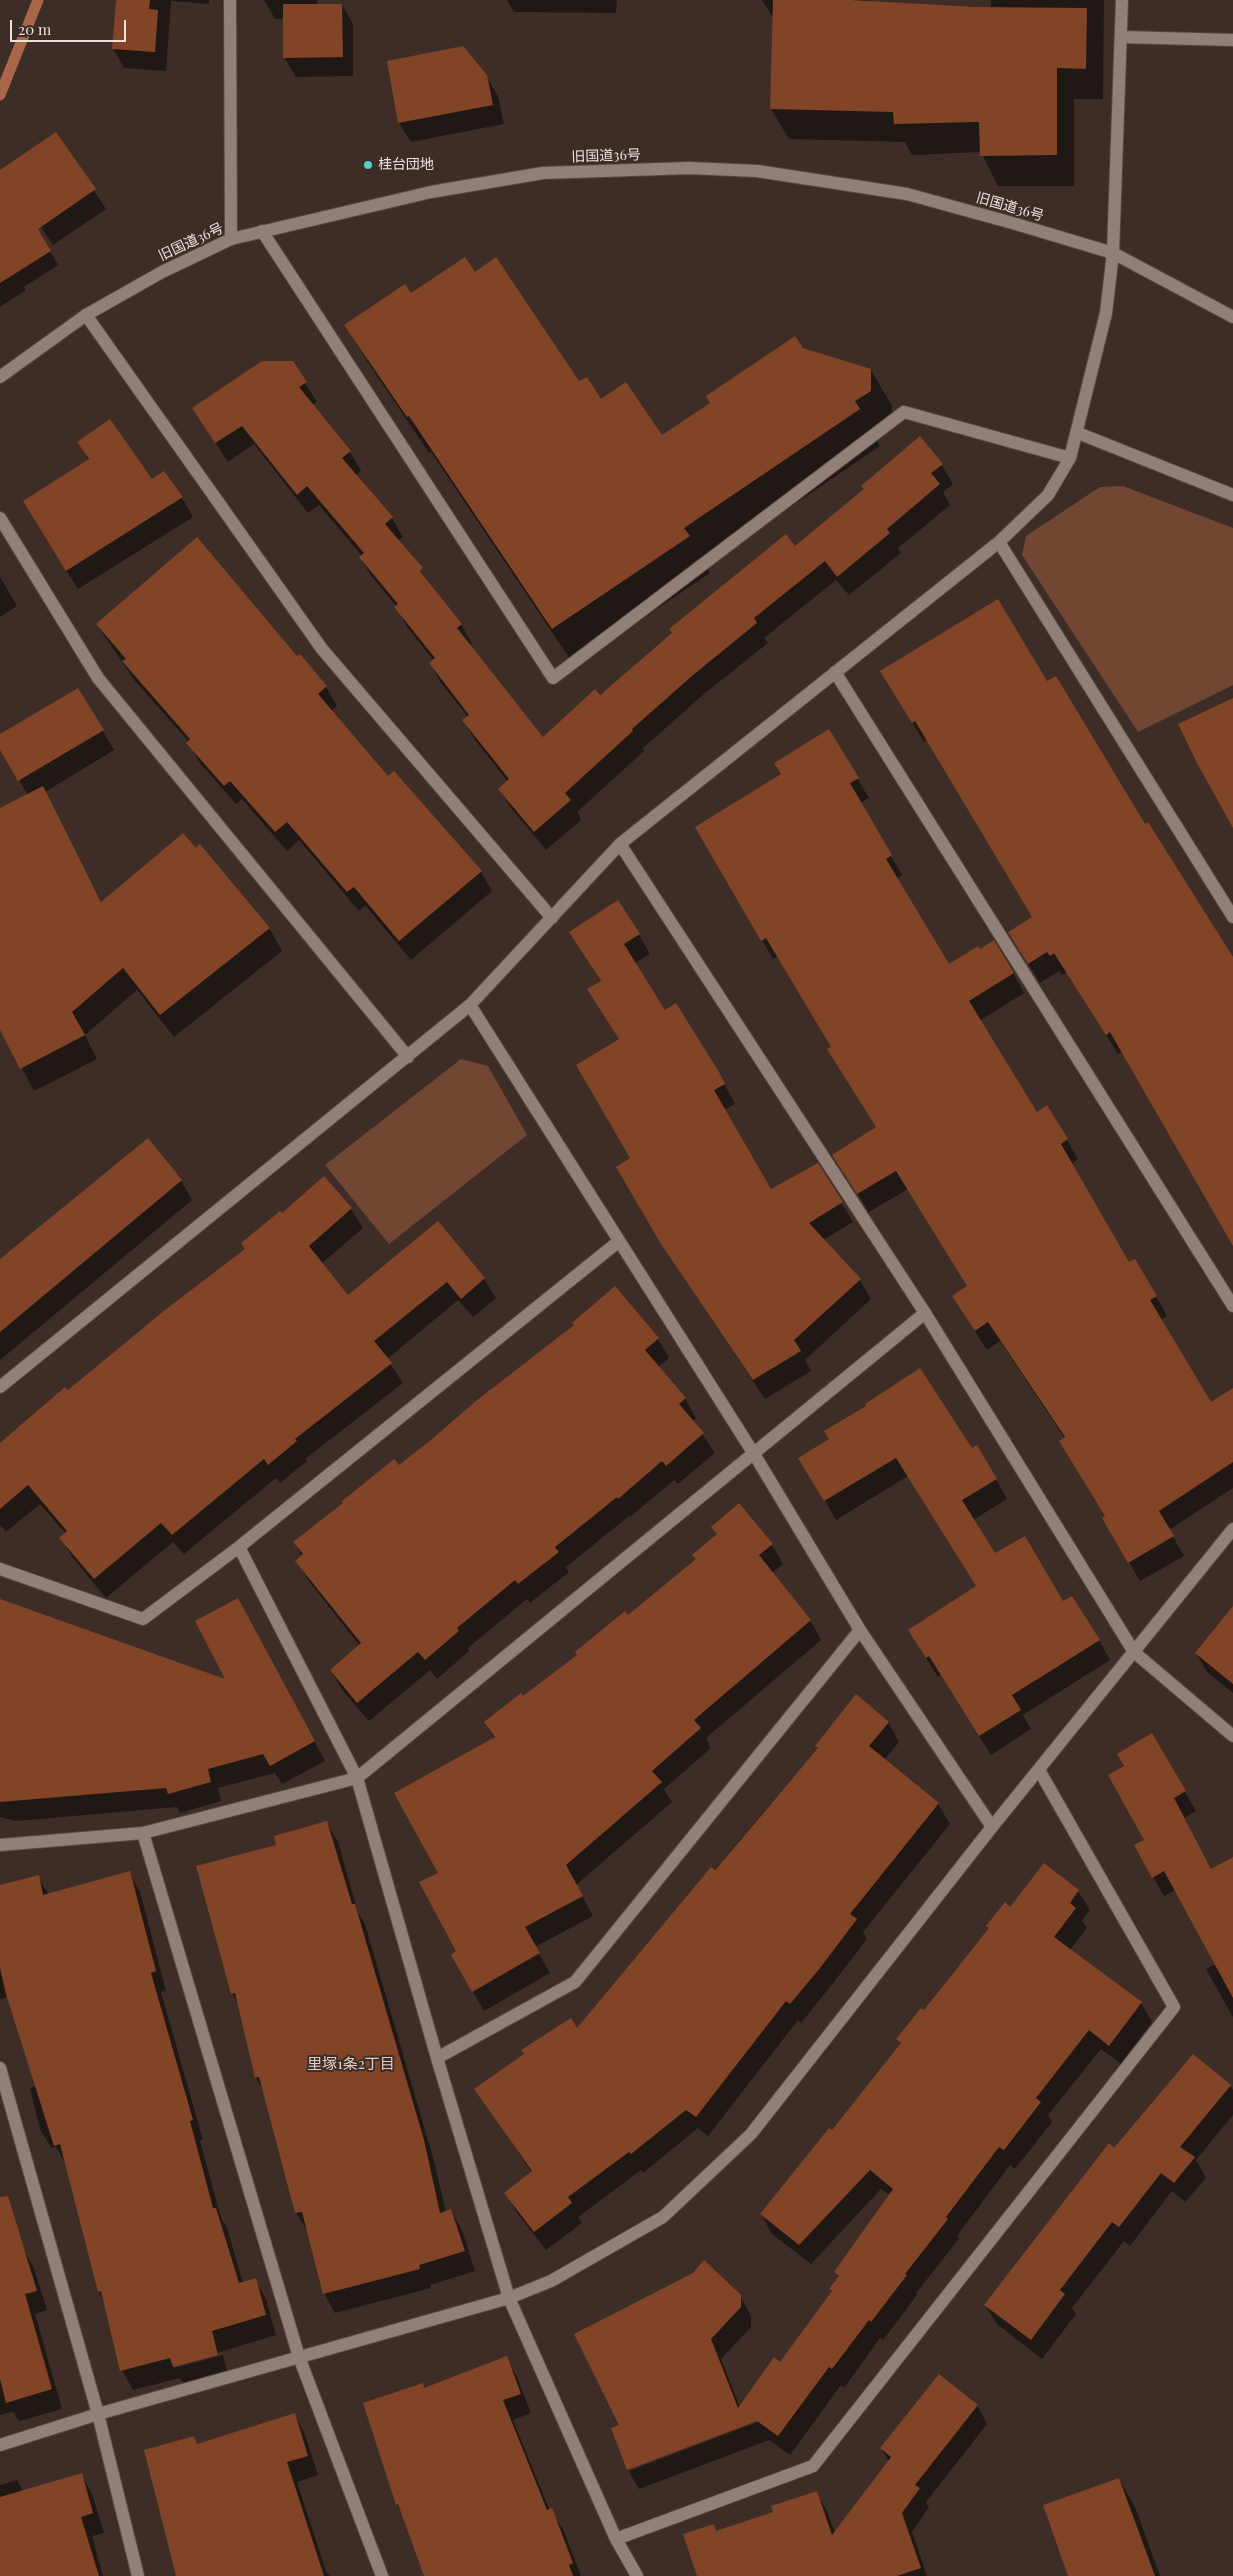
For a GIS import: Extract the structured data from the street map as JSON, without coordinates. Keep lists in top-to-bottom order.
{
  "streets": {
    "street": ["旧国道36号"]
  },
  "districts": ["里塚1条2丁目"],
  "places": ["桂台団地"],
  "scale_bar": "20 m"
}
